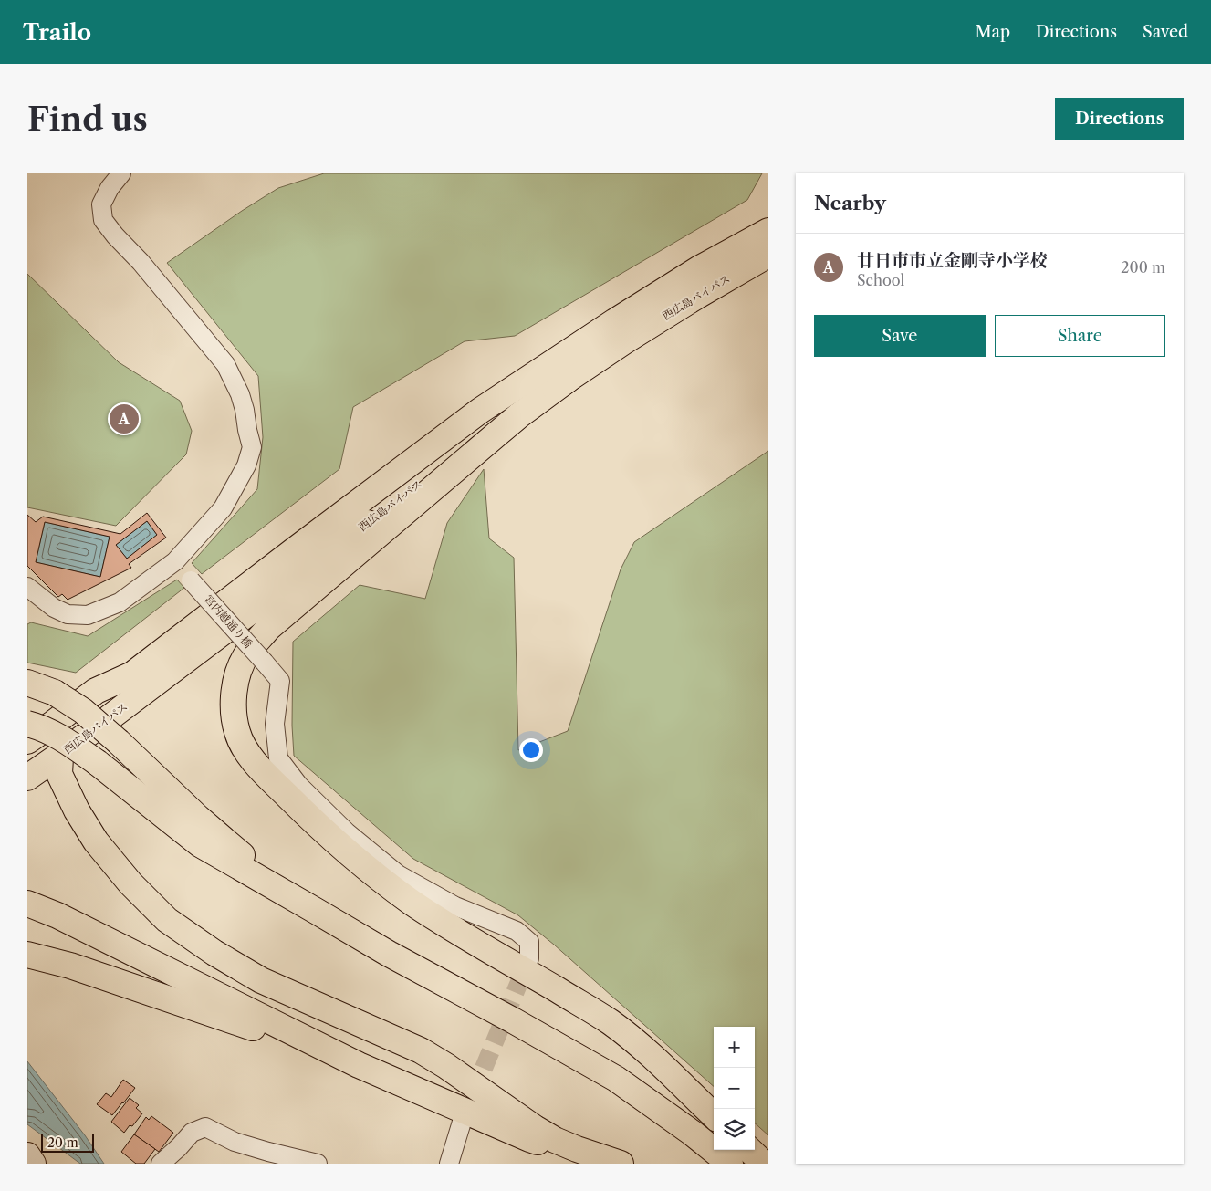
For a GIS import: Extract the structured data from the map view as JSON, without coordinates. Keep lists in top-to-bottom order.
{
  "streets": {
    "highway": ["西広島バイパス"],
    "street": ["宮内越通り橋"]
  },
  "scale_bar": "20 m",
  "page": {
    "header": "Trailo",
    "nav": ["Map", "Directions", "Saved"],
    "buttons": [
      "Directions",
      ["Save", "Share"]
    ],
    "title": "Find us",
    "heading": "Nearby",
    "list": [
      {
        "mark": "A",
        "name": "廿日市市立金剛寺小学校",
        "note": "School",
        "value": "200 m"
      }
    ],
    "pins": "A",
    "map_buttons": ["+", "−"],
    "scale": "20 m"
  }
}
